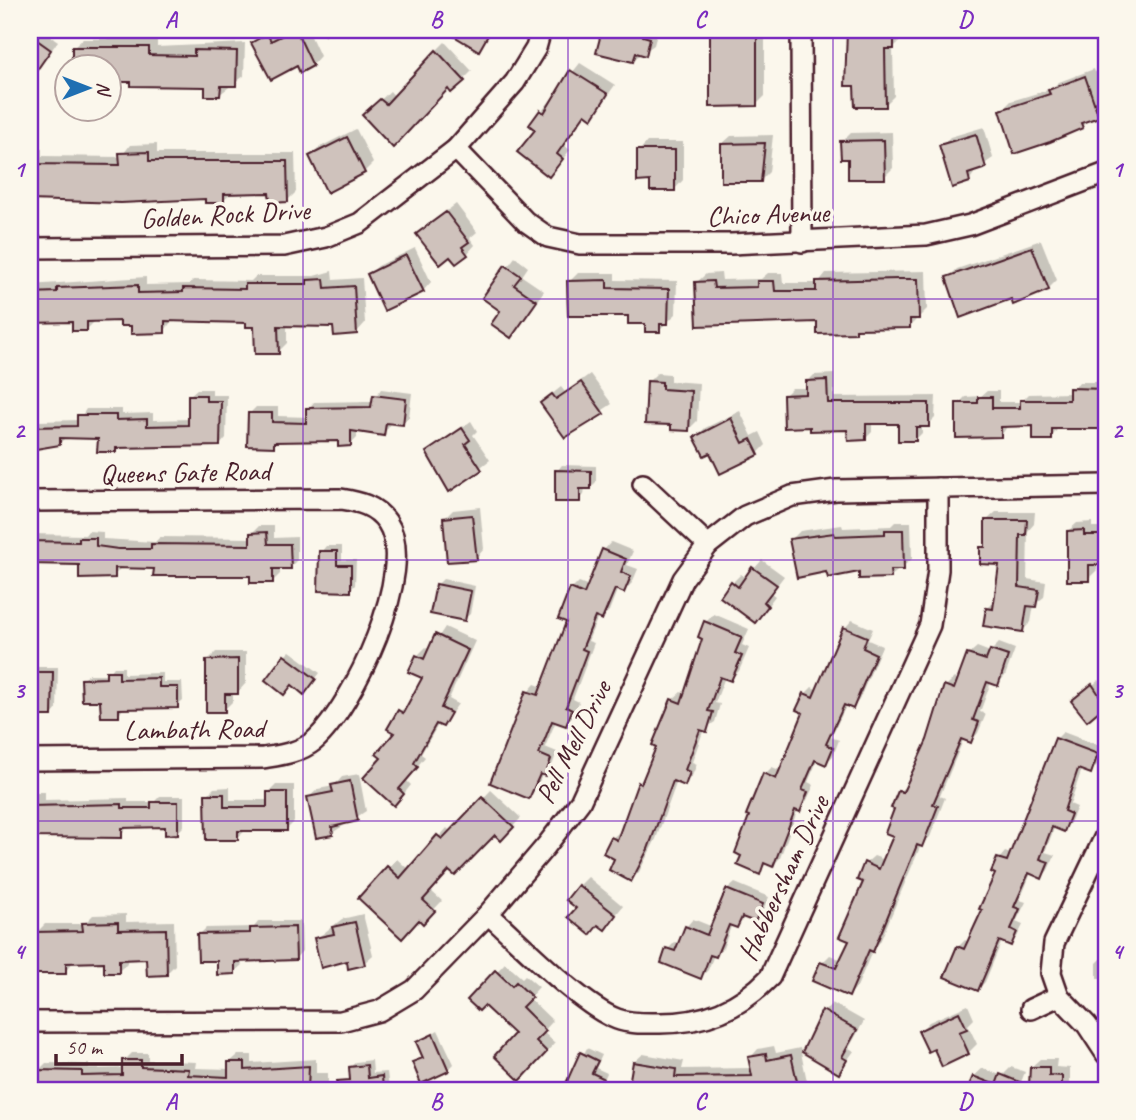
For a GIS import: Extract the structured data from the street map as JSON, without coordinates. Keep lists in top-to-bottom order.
{
  "streets": {
    "street": [
      "Golden Rock Drive",
      "Chico Avenue",
      "Queens Gate Road",
      "Lambath Road",
      "Pell Mell Drive",
      "Habbersham Drive"
    ]
  },
  "crossings": [
    ["Golden Rock Drive", "Chico Avenue"],
    ["Queens Gate Road", "Lambath Road"],
    ["Pell Mell Drive", "Habbersham Drive"]
  ],
  "scale_bar": "50 m",
  "north": "right",
  "grid": {
    "columns": [
      "A",
      "B",
      "C",
      "D"
    ],
    "rows": [
      "1",
      "2",
      "3",
      "4"
    ]
  }
}
